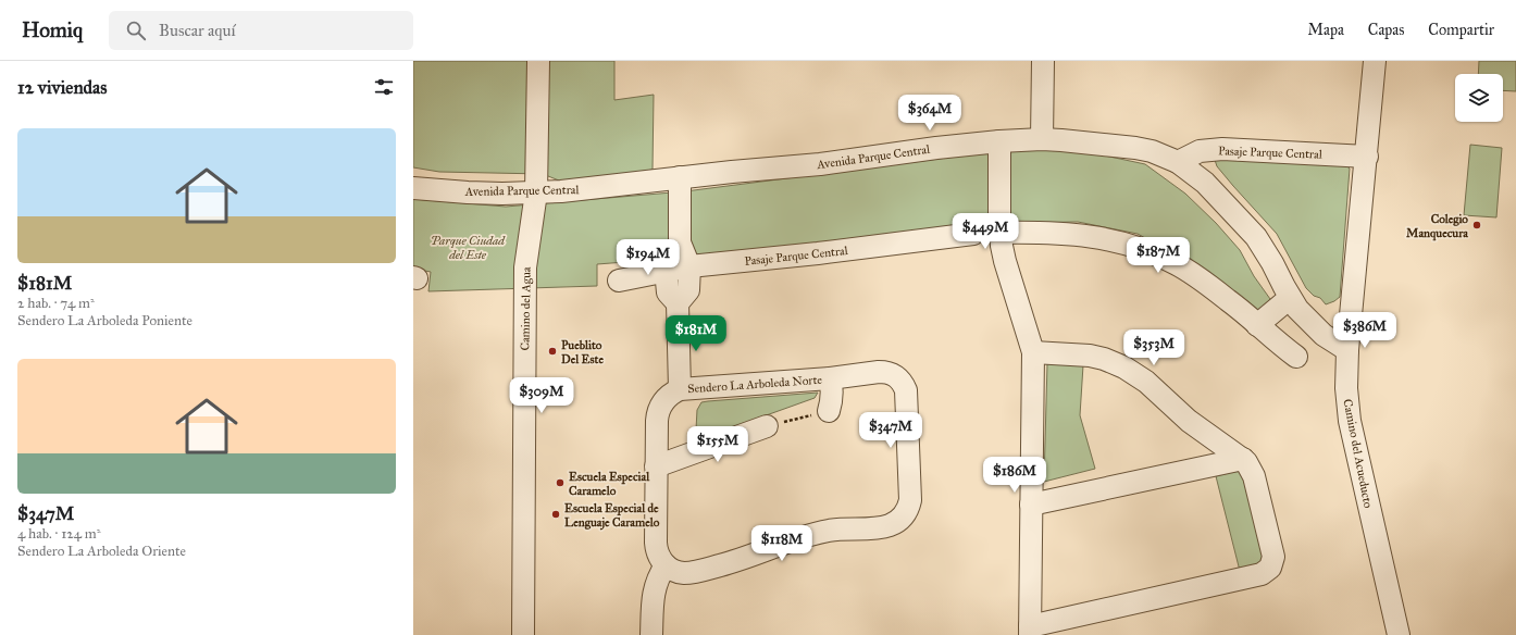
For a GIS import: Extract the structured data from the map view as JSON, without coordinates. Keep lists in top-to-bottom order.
{
  "streets": {
    "street": [
      "Pasaje Parque Central",
      "Avenida Parque Central",
      "Camino del Agua",
      "Sendero La Arboleda Norte",
      "Camino del Acueducto"
    ]
  },
  "crossings": [
    ["Pasaje Parque Central", "Avenida Parque Central"],
    ["Pasaje Parque Central", "Camino del Acueducto"],
    ["Avenida Parque Central", "Camino del Agua"],
    ["Avenida Parque Central", "Camino del Acueducto"]
  ],
  "parks": ["Parque Ciudad del Este"],
  "places": [
    "Colegio Manquecura",
    "Pueblito Del Este",
    "Escuela Especial Caramelo",
    "Escuela Especial de Lenguaje Caramelo"
  ],
  "page": {
    "header": "Homiq",
    "search": "Buscar aquí",
    "nav": ["Mapa", "Capas", "Compartir"],
    "heading": "12 viviendas",
    "price": [
      "$364M",
      "$449M",
      "$187M",
      "$194M",
      "$386M",
      "$181M",
      "$353M",
      "$309M",
      "$347M",
      "$155M",
      "$186M",
      "$118M"
    ],
    "list": [
      {
        "name": "$181M",
        "note": "2 hab. · 74 m² · Sendero La Arboleda Poniente"
      },
      {
        "name": "$347M",
        "note": "4 hab. · 124 m² · Sendero La Arboleda Oriente"
      }
    ]
  }
}
